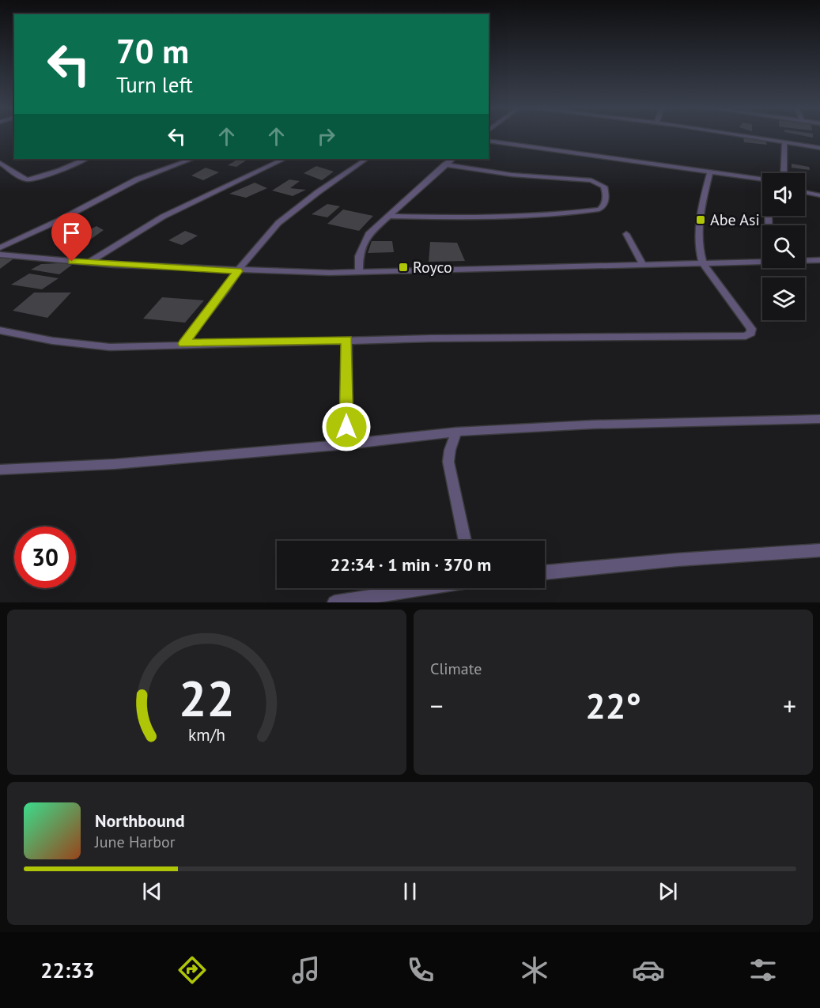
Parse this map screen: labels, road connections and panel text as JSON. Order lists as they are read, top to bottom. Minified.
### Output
{"places":{"transit":["Abe Asi","Royco"]},"page":{"turn":["70 m","Turn left"],"limit":"30","trip":"22:34 · 1 min · 370 m","tile":"Climate","heat":["−","22°","+"],"song":["Northbound","June Harbor"],"tabs":"22:33","gauge":["22","km/h"]}}
